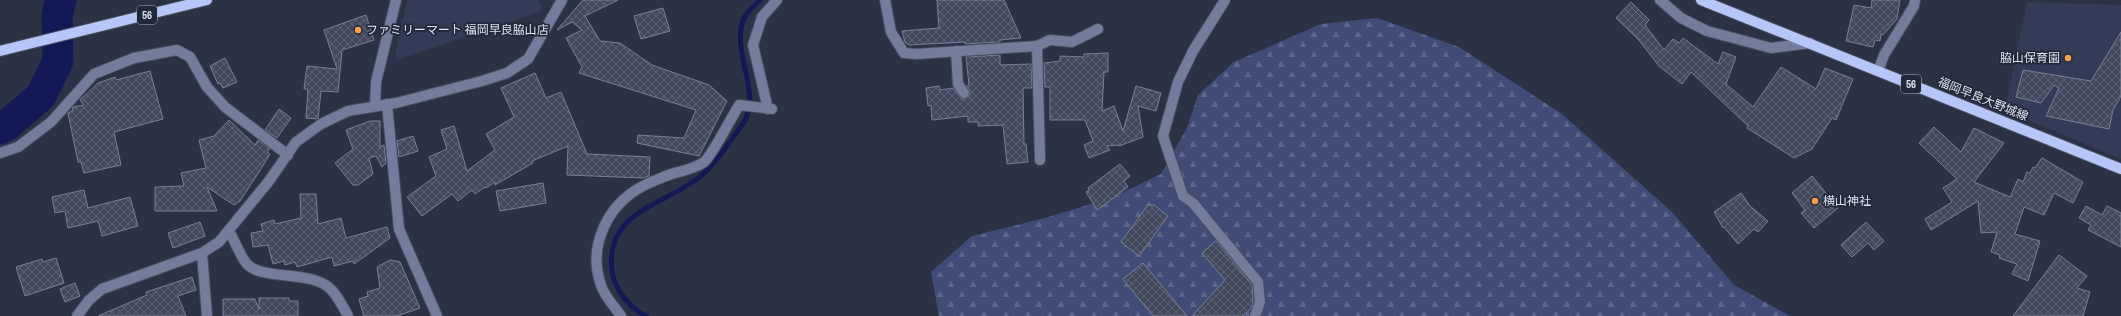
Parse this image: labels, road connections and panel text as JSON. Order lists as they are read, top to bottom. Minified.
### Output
{"streets":{"main road":["56","福岡早良大野城線"]},"places":["ファミリーマート 福岡早良脇山店","脇山保育園","横山神社"]}
